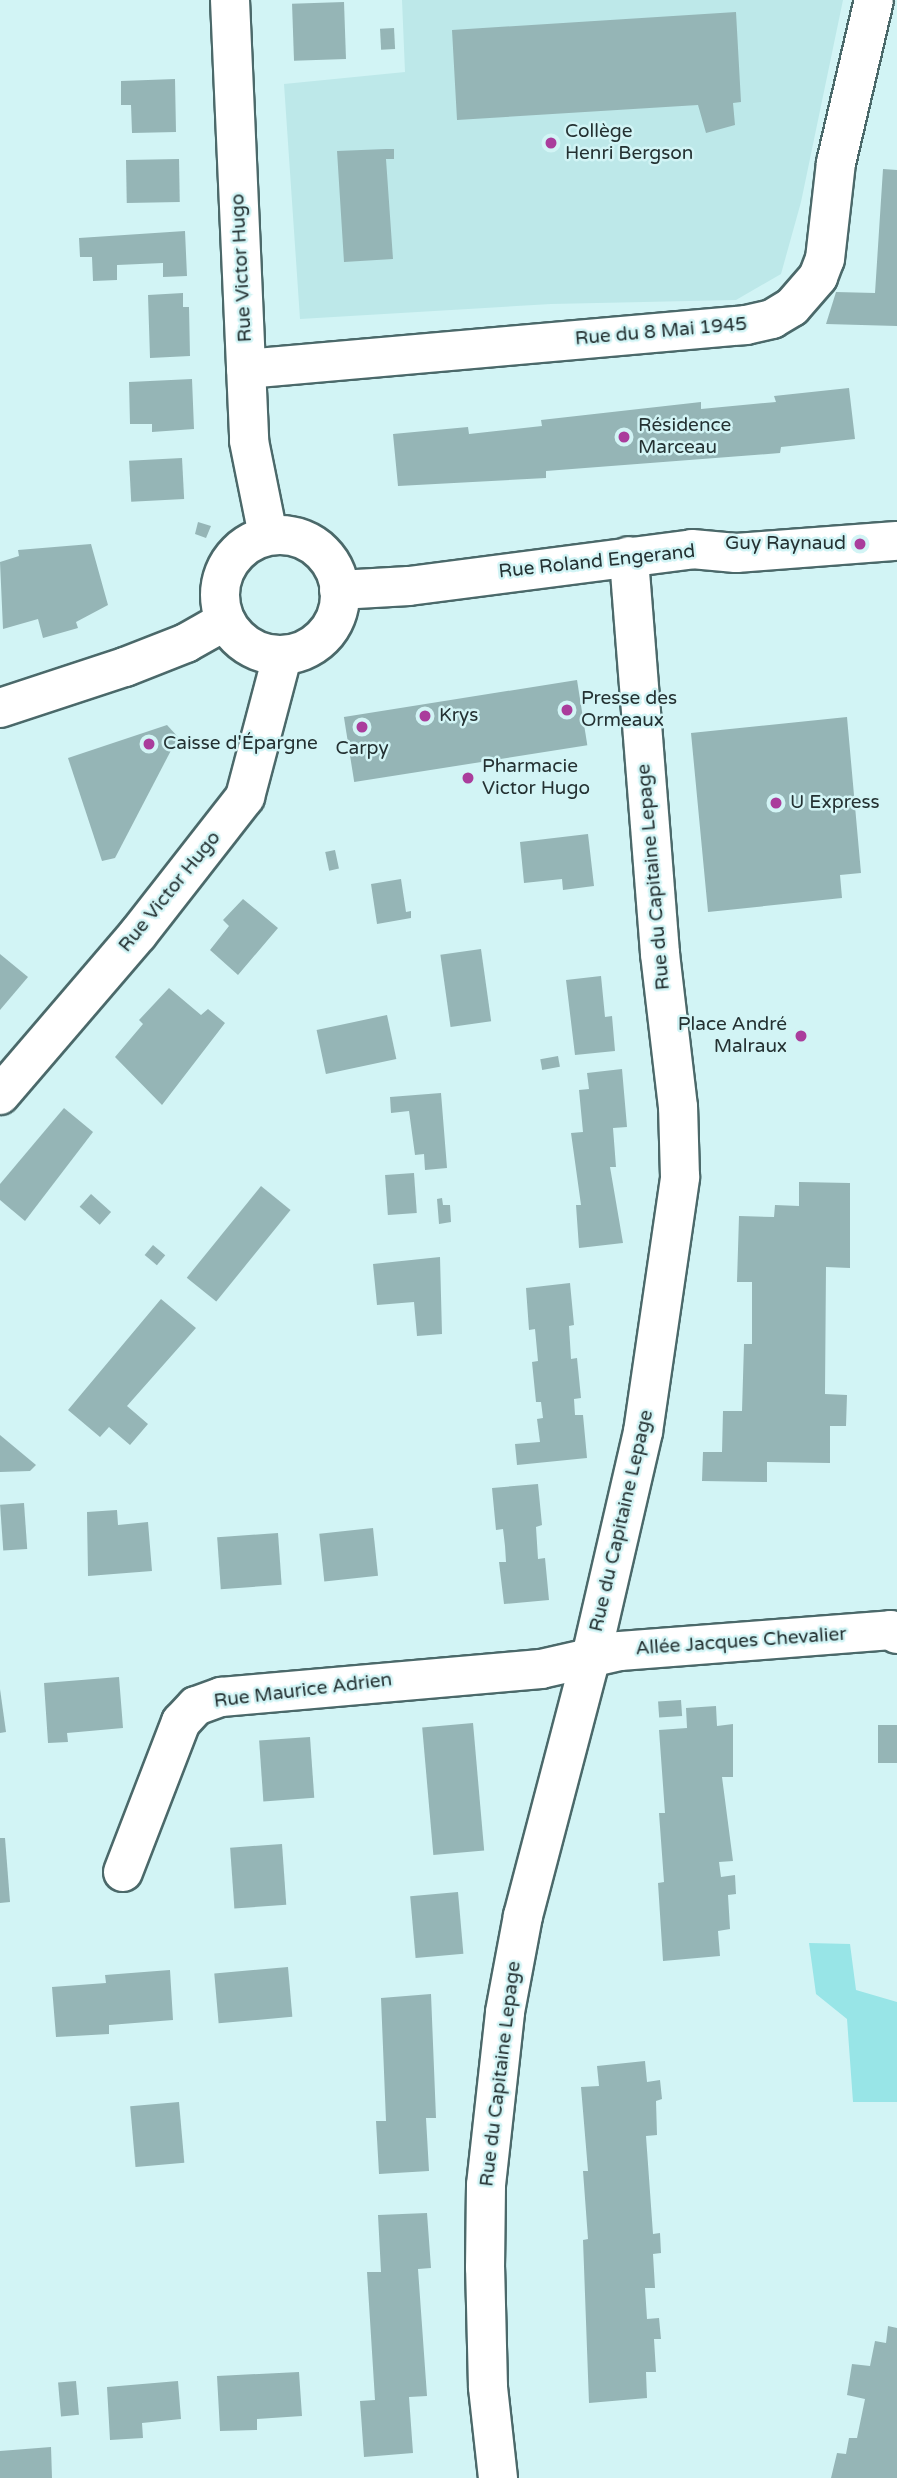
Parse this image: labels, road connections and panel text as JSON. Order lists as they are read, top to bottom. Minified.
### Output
{"streets":{"street":["Rue Victor Hugo","Rue du 8 Mai 1945","Rue Roland Engerand","Rue du Capitaine Lepage","Allée Jacques Chevalier","Rue Maurice Adrien"]},"crossings":[["Rue Victor Hugo","Rue du 8 Mai 1945"],["Rue Victor Hugo","Rue Roland Engerand"],["Rue Roland Engerand","Rue du Capitaine Lepage"],["Rue du Capitaine Lepage","Allée Jacques Chevalier"],["Rue du Capitaine Lepage","Rue Maurice Adrien"],["Allée Jacques Chevalier","Rue Maurice Adrien"]],"places":["Collège Henri Bergson","Résidence Marceau","Guy Raynaud","Presse des Ormeaux","Krys","Carpy","Caisse d'Épargne","Pharmacie Victor Hugo","U Express","Place André Malraux"]}
